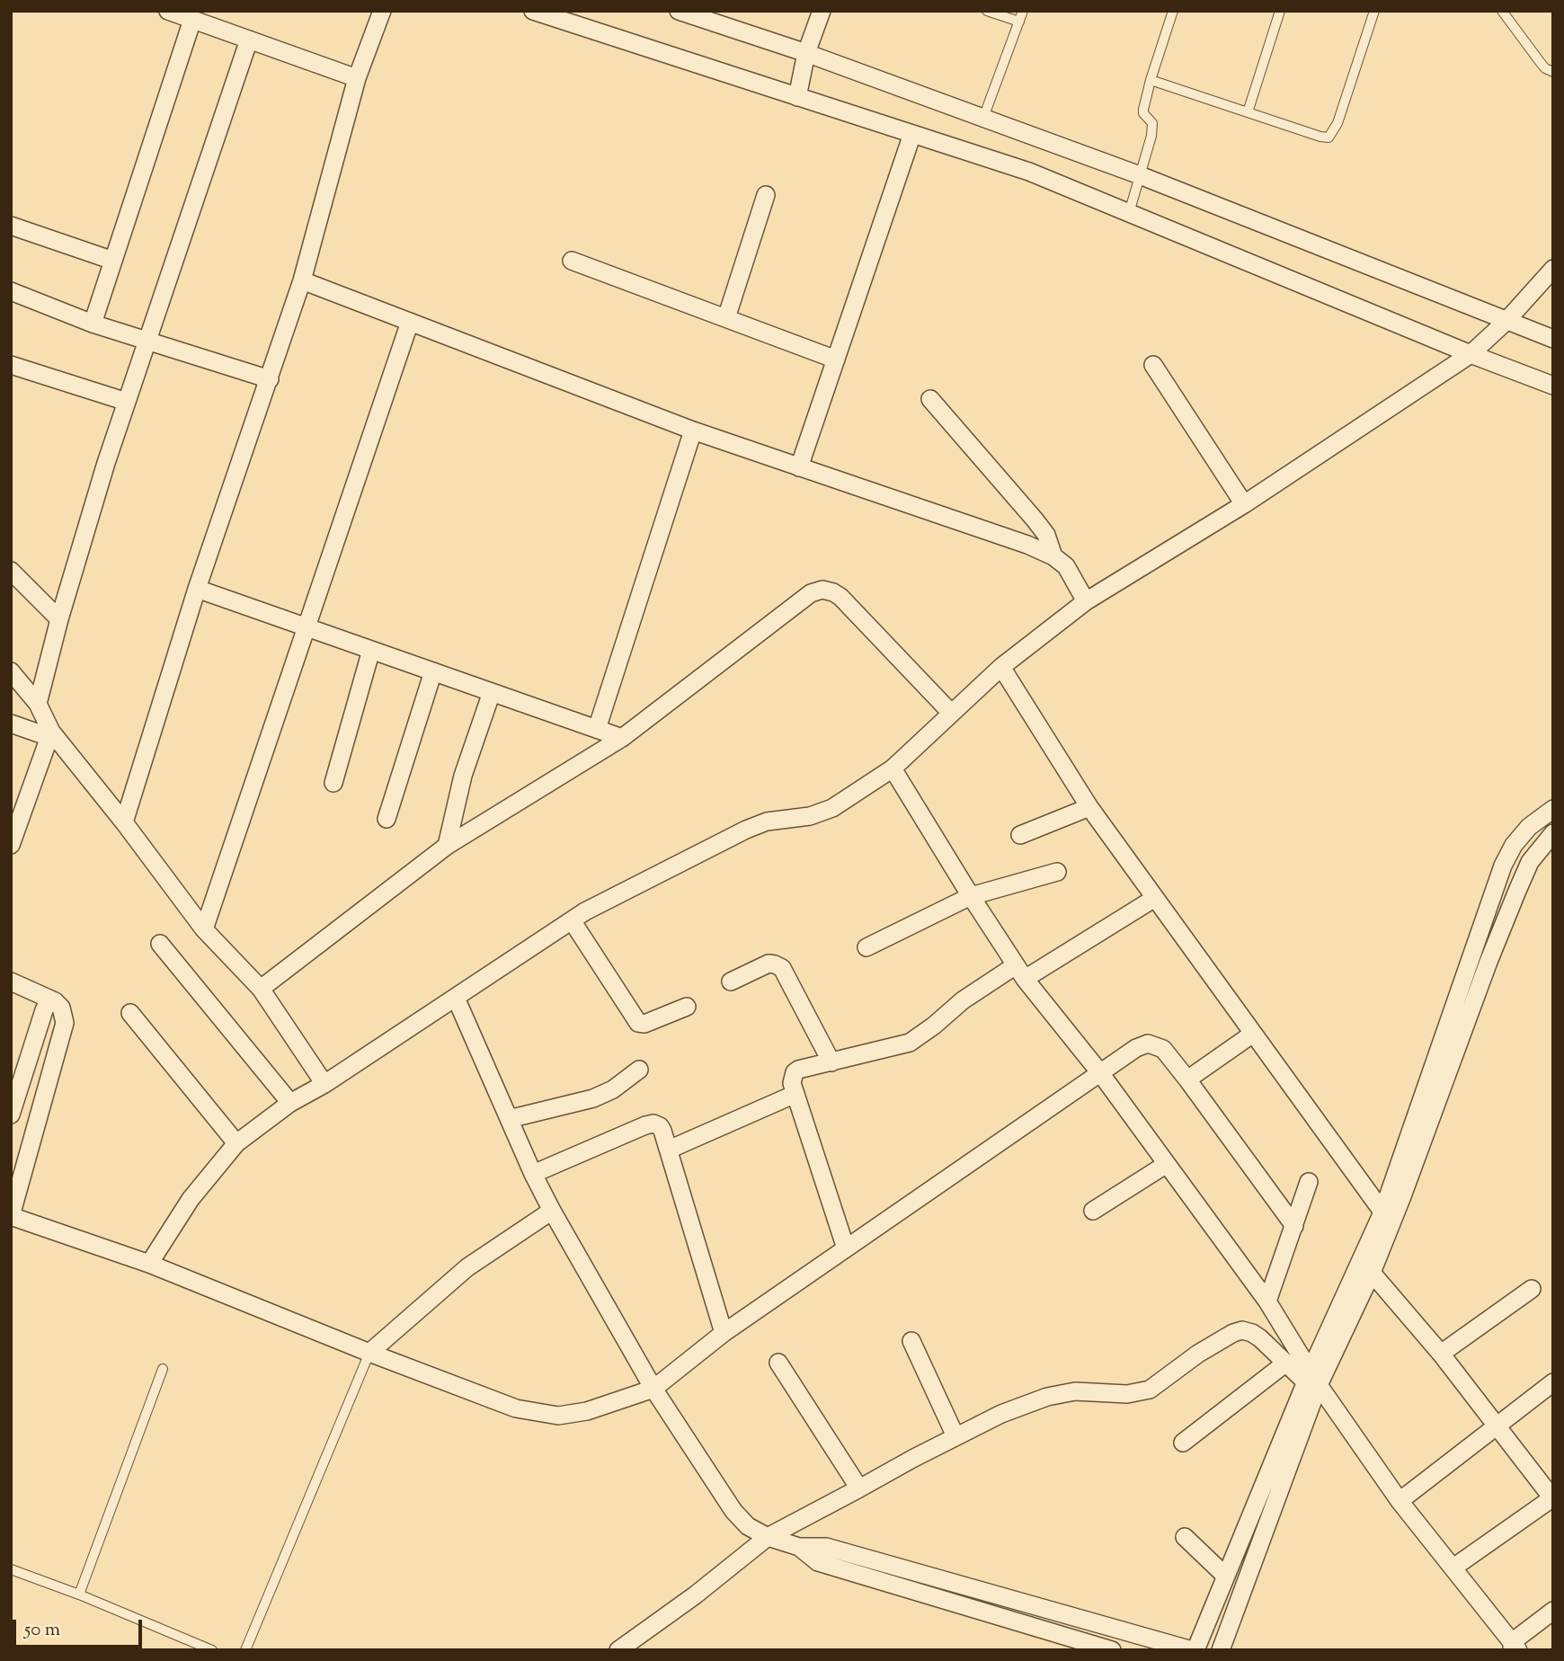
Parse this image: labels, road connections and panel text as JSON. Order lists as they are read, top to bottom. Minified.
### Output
{"scale_bar":"50 m"}
